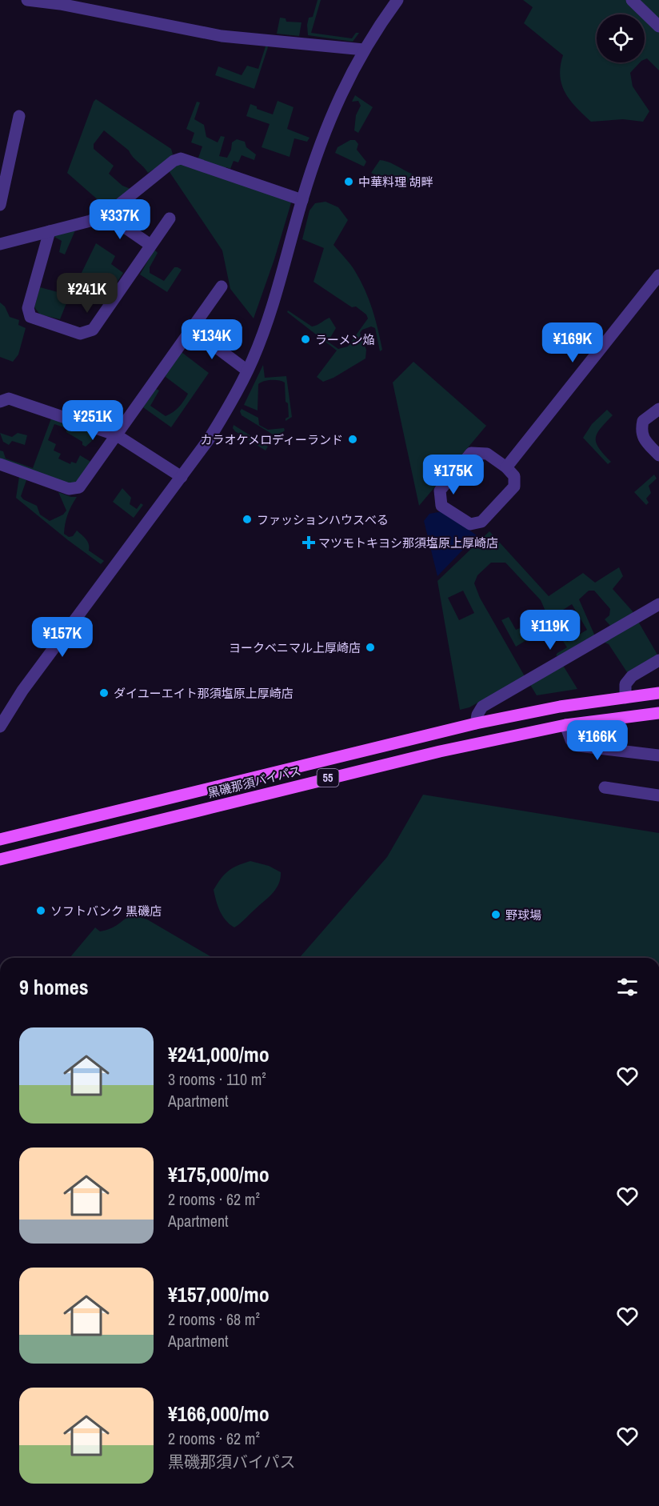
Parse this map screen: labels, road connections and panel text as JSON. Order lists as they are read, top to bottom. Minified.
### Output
{"streets":{"main road":["55","黒磯那須バイパス"]},"places":{"other":["中華料理 胡畔","ラーメン焔","カラオケメロディーランド","ファッションハウスべる","ヨークベニマル上厚崎店","ダイユーエイト那須塩原上厚崎店","ソフトバンク 黒磯店","野球場"],"health":["マツモトキヨシ那須塩原上厚崎店"]},"page":{"price":["¥337K","¥241K","¥134K","¥169K","¥251K","¥175K","¥119K","¥157K","¥166K"],"heading":"9 homes","list":[{"name":"¥241,000/mo","note":"3 rooms · 110 m² · Apartment"},{"name":"¥175,000/mo","note":"2 rooms · 62 m² · Apartment"},{"name":"¥157,000/mo","note":"2 rooms · 68 m² · Apartment"},{"name":"¥166,000/mo","note":"2 rooms · 62 m² · 黒磯那須バイパス"}]}}
